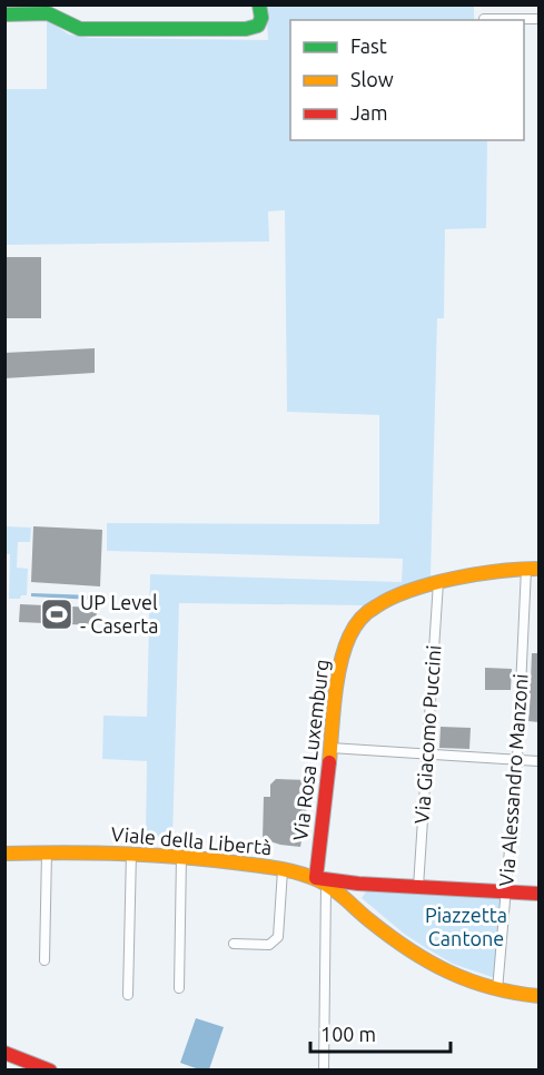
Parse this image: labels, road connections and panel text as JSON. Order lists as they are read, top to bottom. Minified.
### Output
{"streets":{"main road":["Via Rosa Luxemburg","Viale della Libertà"],"street":["Via Giacomo Puccini","Via Alessandro Manzoni"]},"crossings":[["Via Giacomo Puccini","Via Rosa Luxemburg"],["Via Rosa Luxemburg","Via Alessandro Manzoni"],["Via Rosa Luxemburg","Viale della Libertà"],["Via Alessandro Manzoni","Viale della Libertà"]],"parks":["Piazzetta Cantone"],"places":{"sports":["UP Level - Caserta"]},"legend":["Fast","Slow","Jam"],"scale_bar":"100 m"}
